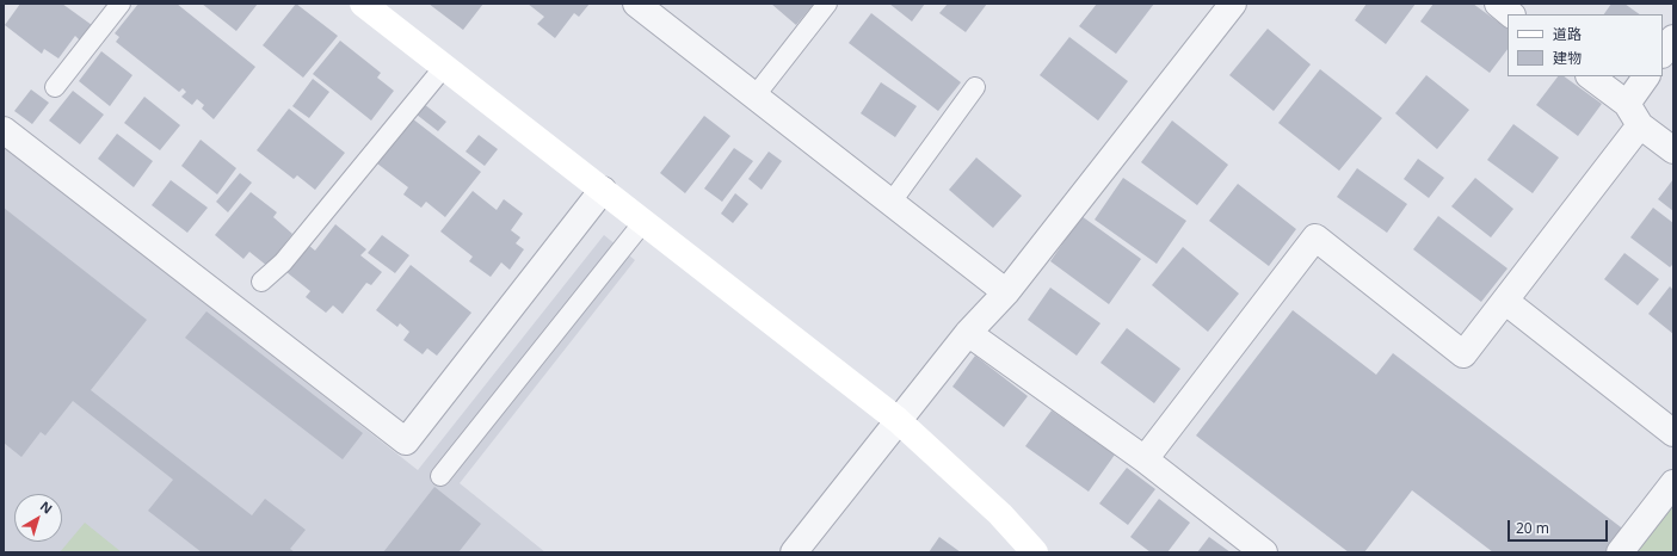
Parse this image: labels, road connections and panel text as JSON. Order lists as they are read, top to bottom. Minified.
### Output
{"legend":["道路","建物"],"scale_bar":"20 m","north":"top right"}
